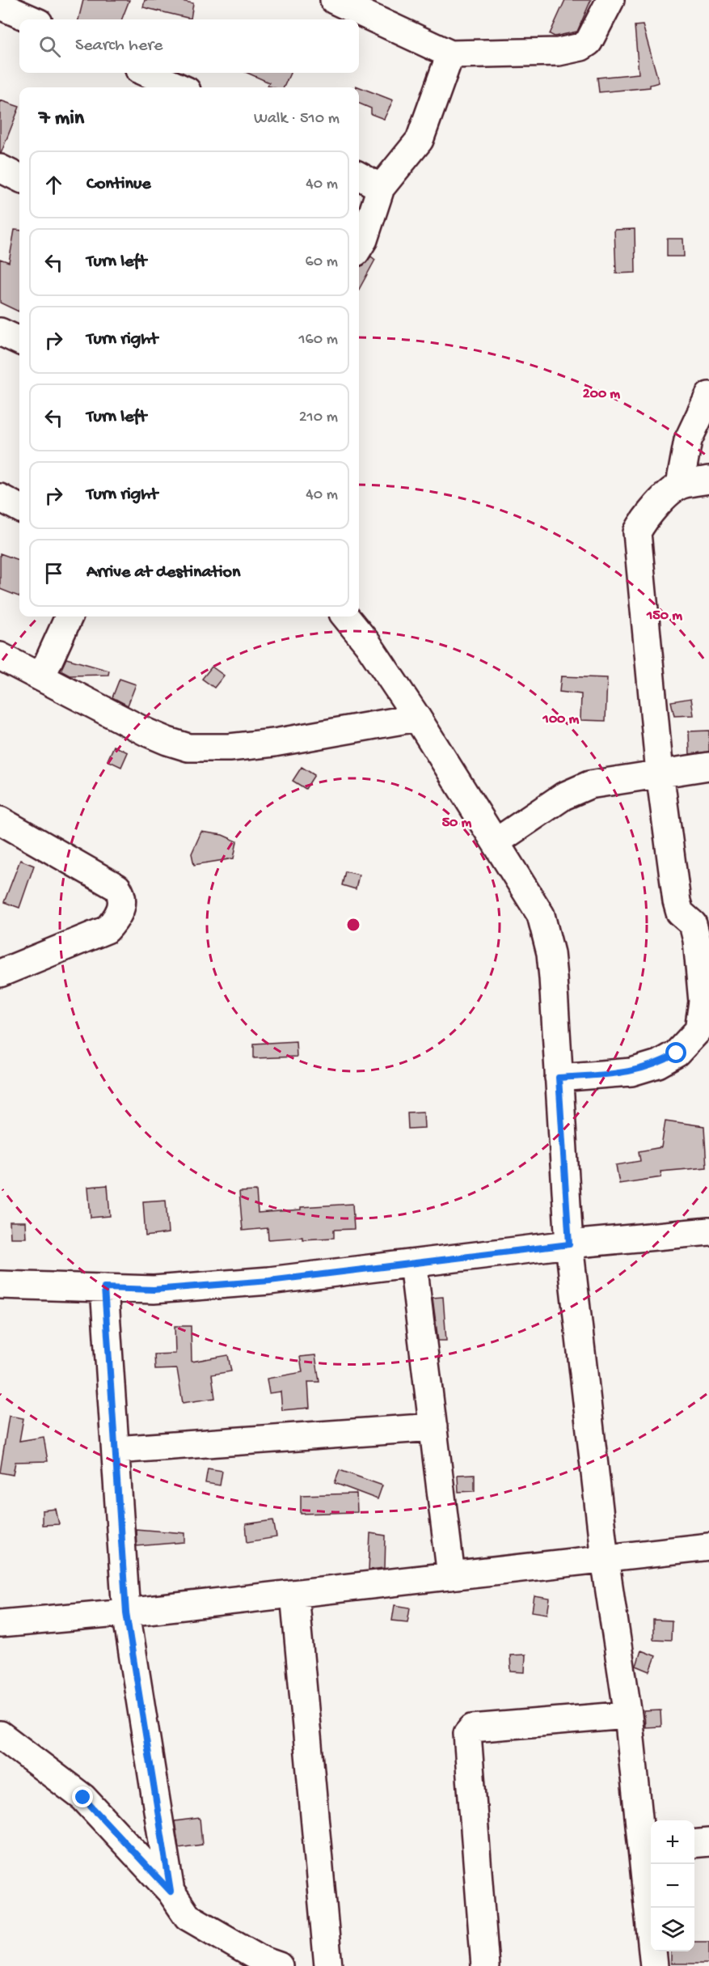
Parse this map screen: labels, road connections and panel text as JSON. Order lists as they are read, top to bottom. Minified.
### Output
{"page":{"search":"Search here","heading":["7 min","Walk · 510 m"],"list":[["Continue","40 m"],["Turn left","60 m"],["Turn right","160 m"],["Turn left","210 m"],["Turn right","40 m"],"Arrive at destination"],"map_buttons":["+","−"]},"rings":["200 m","150 m","100 m","50 m"]}
